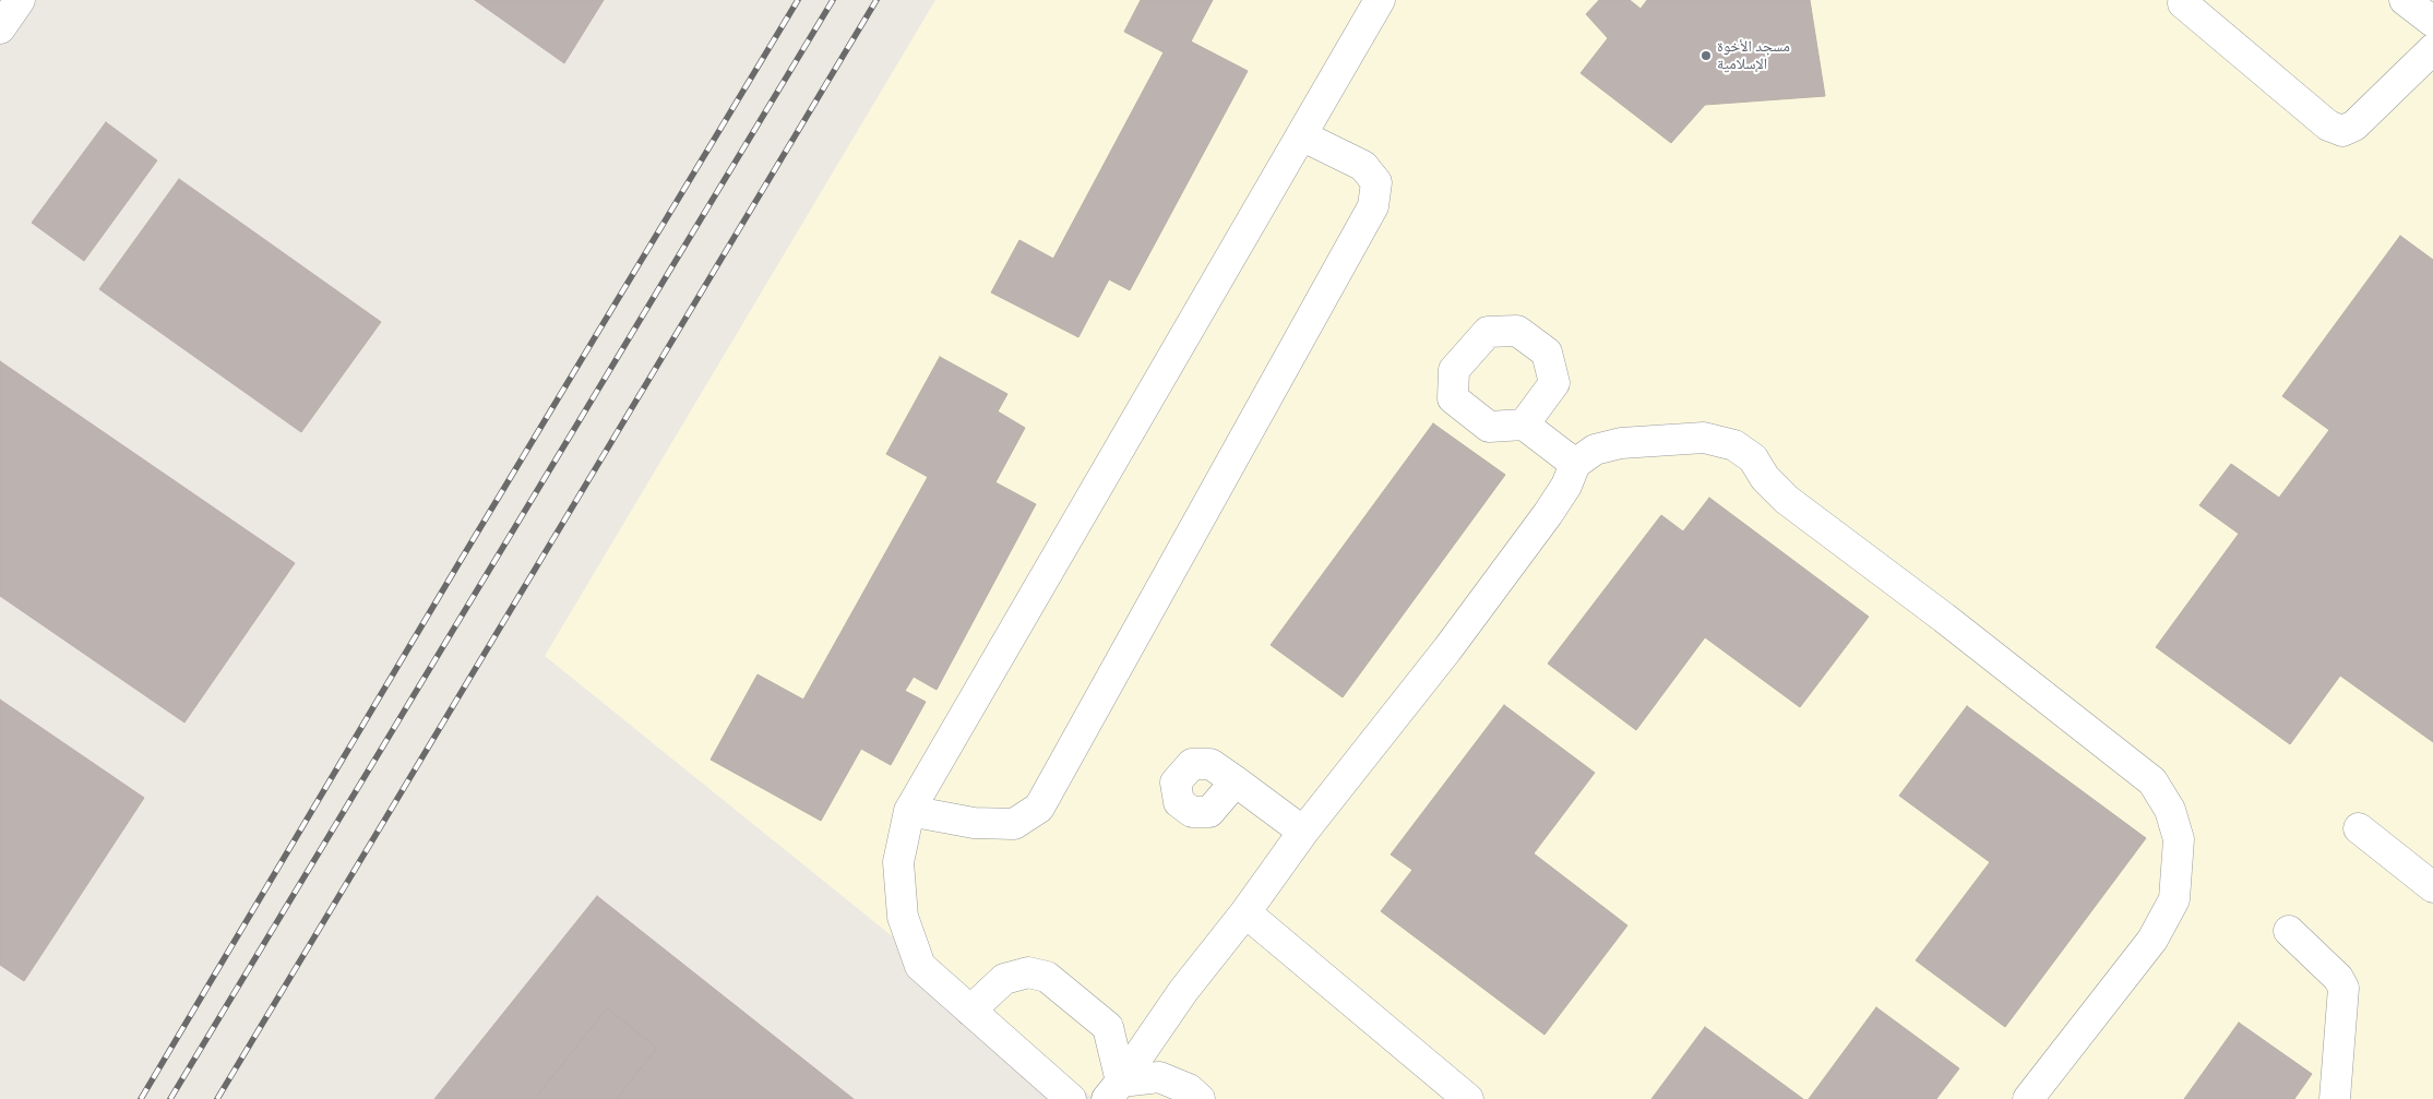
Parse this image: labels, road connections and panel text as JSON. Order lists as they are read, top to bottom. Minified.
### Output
{"places":["مسجد الأخوة الإسلامية"]}
